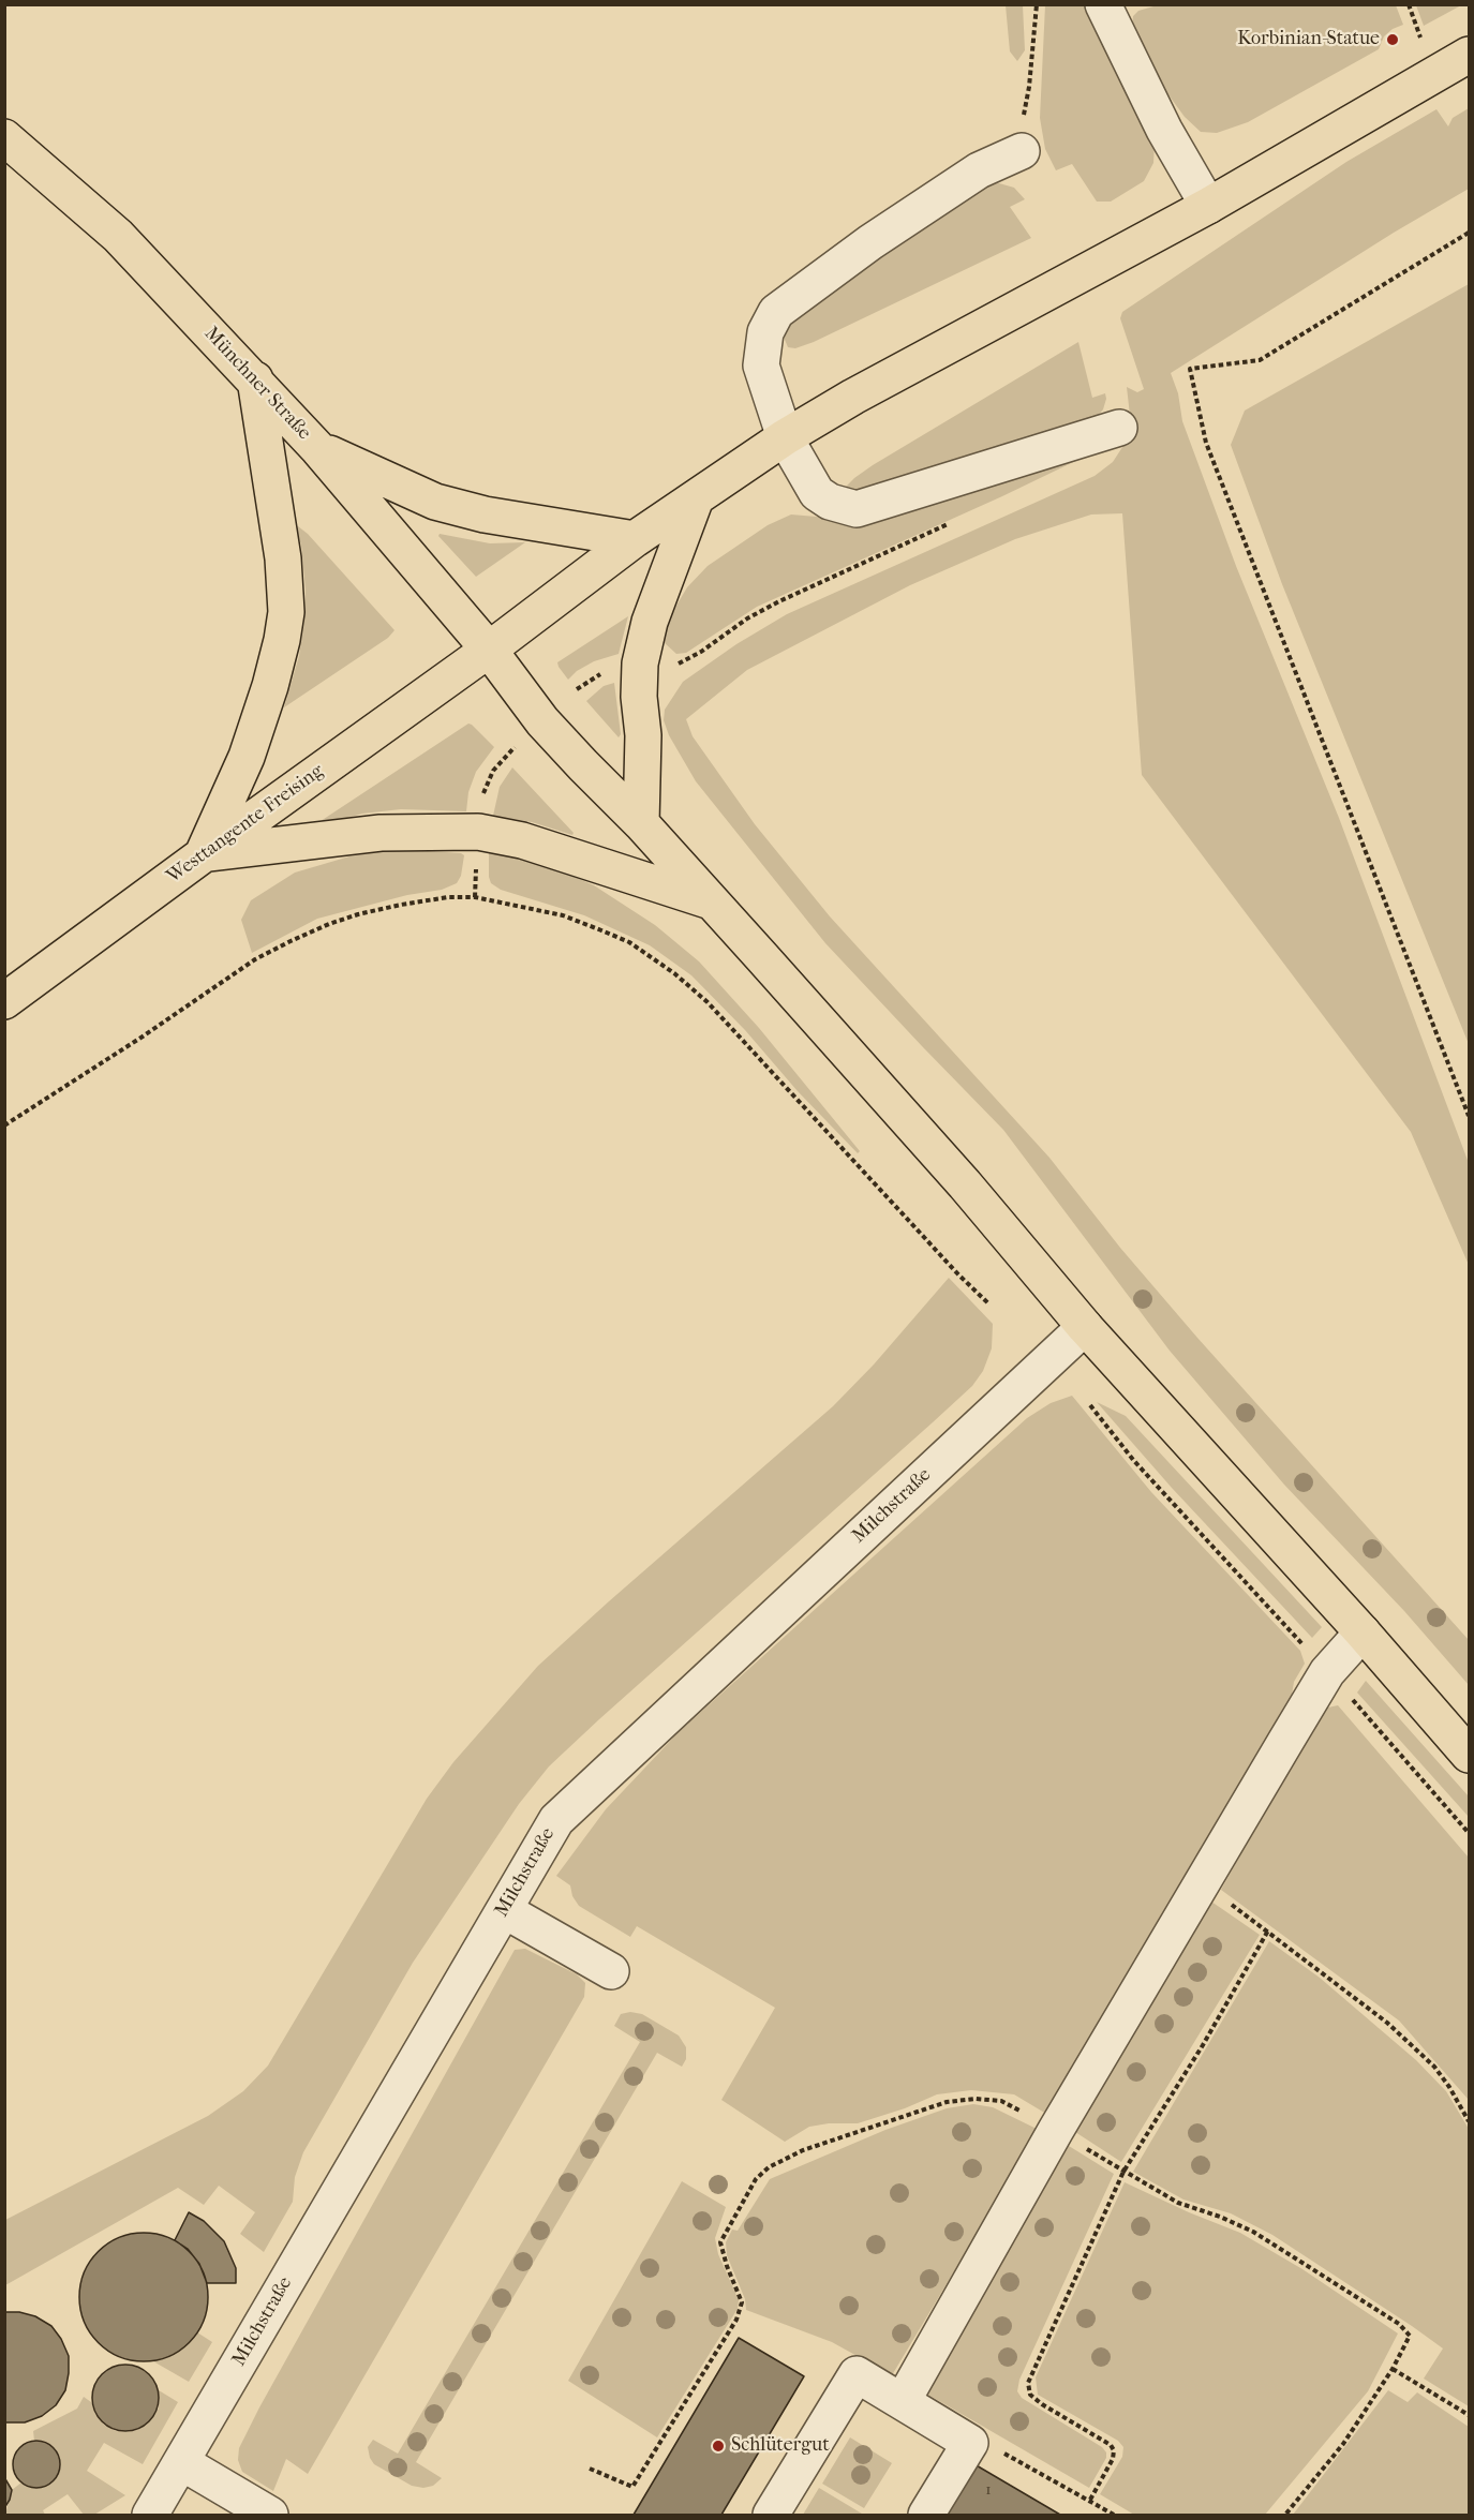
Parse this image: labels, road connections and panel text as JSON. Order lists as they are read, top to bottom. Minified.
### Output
{"streets":{"main road":["Münchner Straße","Westtangente Freising"],"lane":["Milchstraße"]},"crossings":[["Münchner Straße","Westtangente Freising"],["Münchner Straße","Milchstraße"]],"places":["Korbinian-Statue","Schlütergut"],"house_numbers":["1"]}
